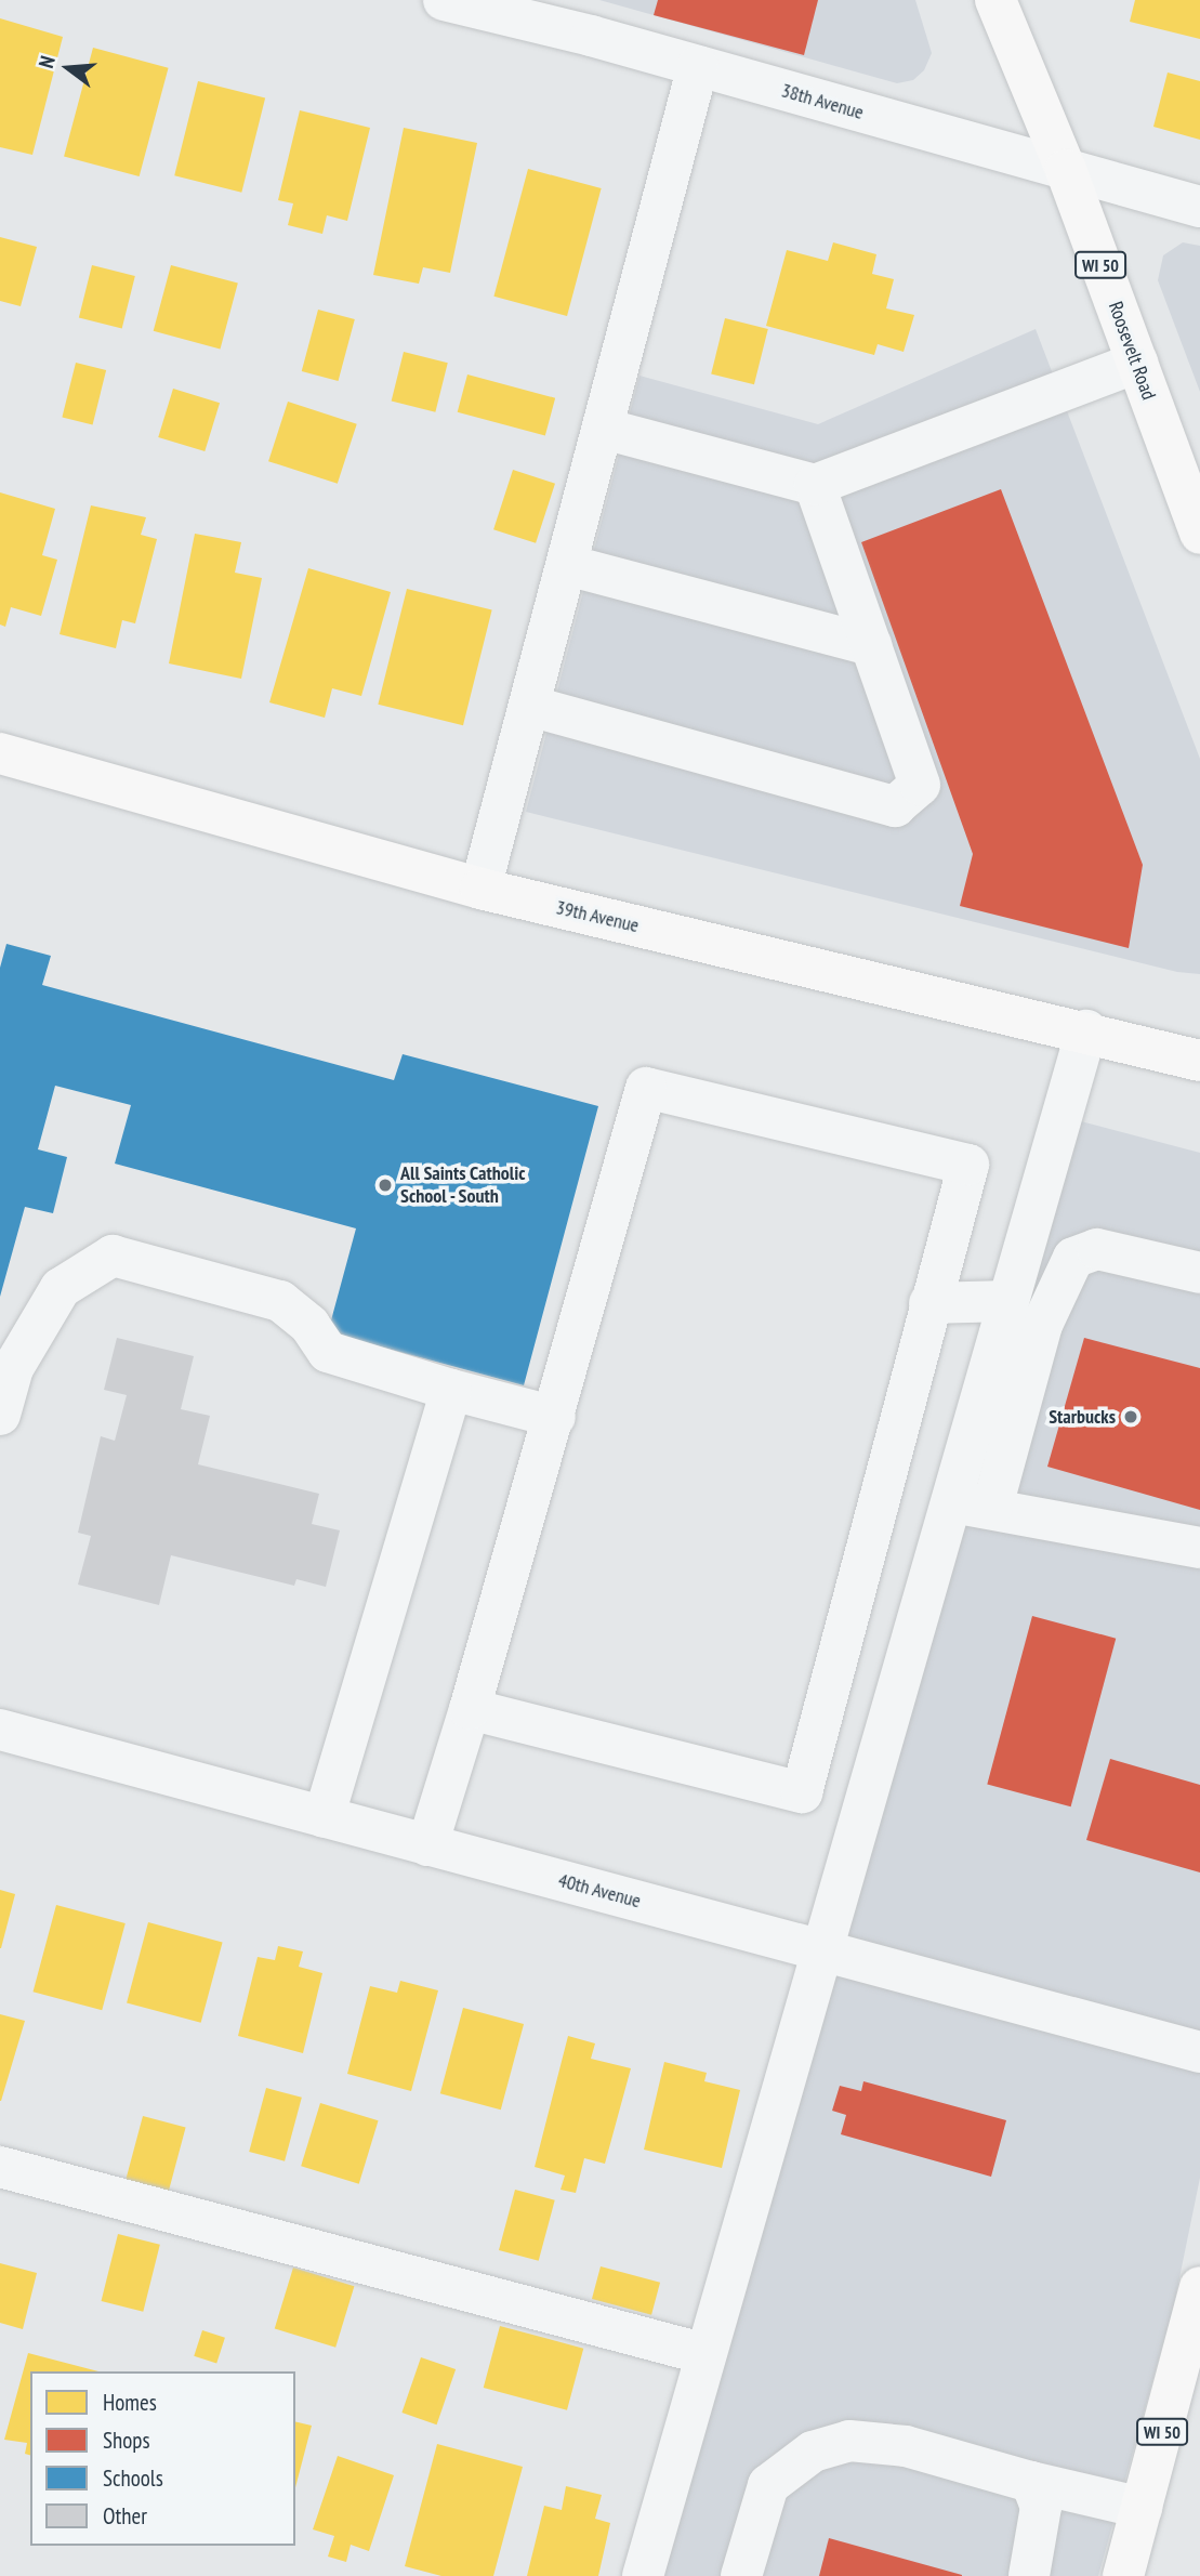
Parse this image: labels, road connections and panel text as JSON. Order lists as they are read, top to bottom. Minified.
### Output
{"streets":{"main road":["WI 50","Roosevelt Road","39th Avenue"],"street":["38th Avenue","40th Avenue"]},"crossings":[["38th Avenue","Roosevelt Road"]],"places":["All Saints Catholic School - South","Starbucks"],"legend":["Homes","Shops","Schools","Other"],"north":"left"}
